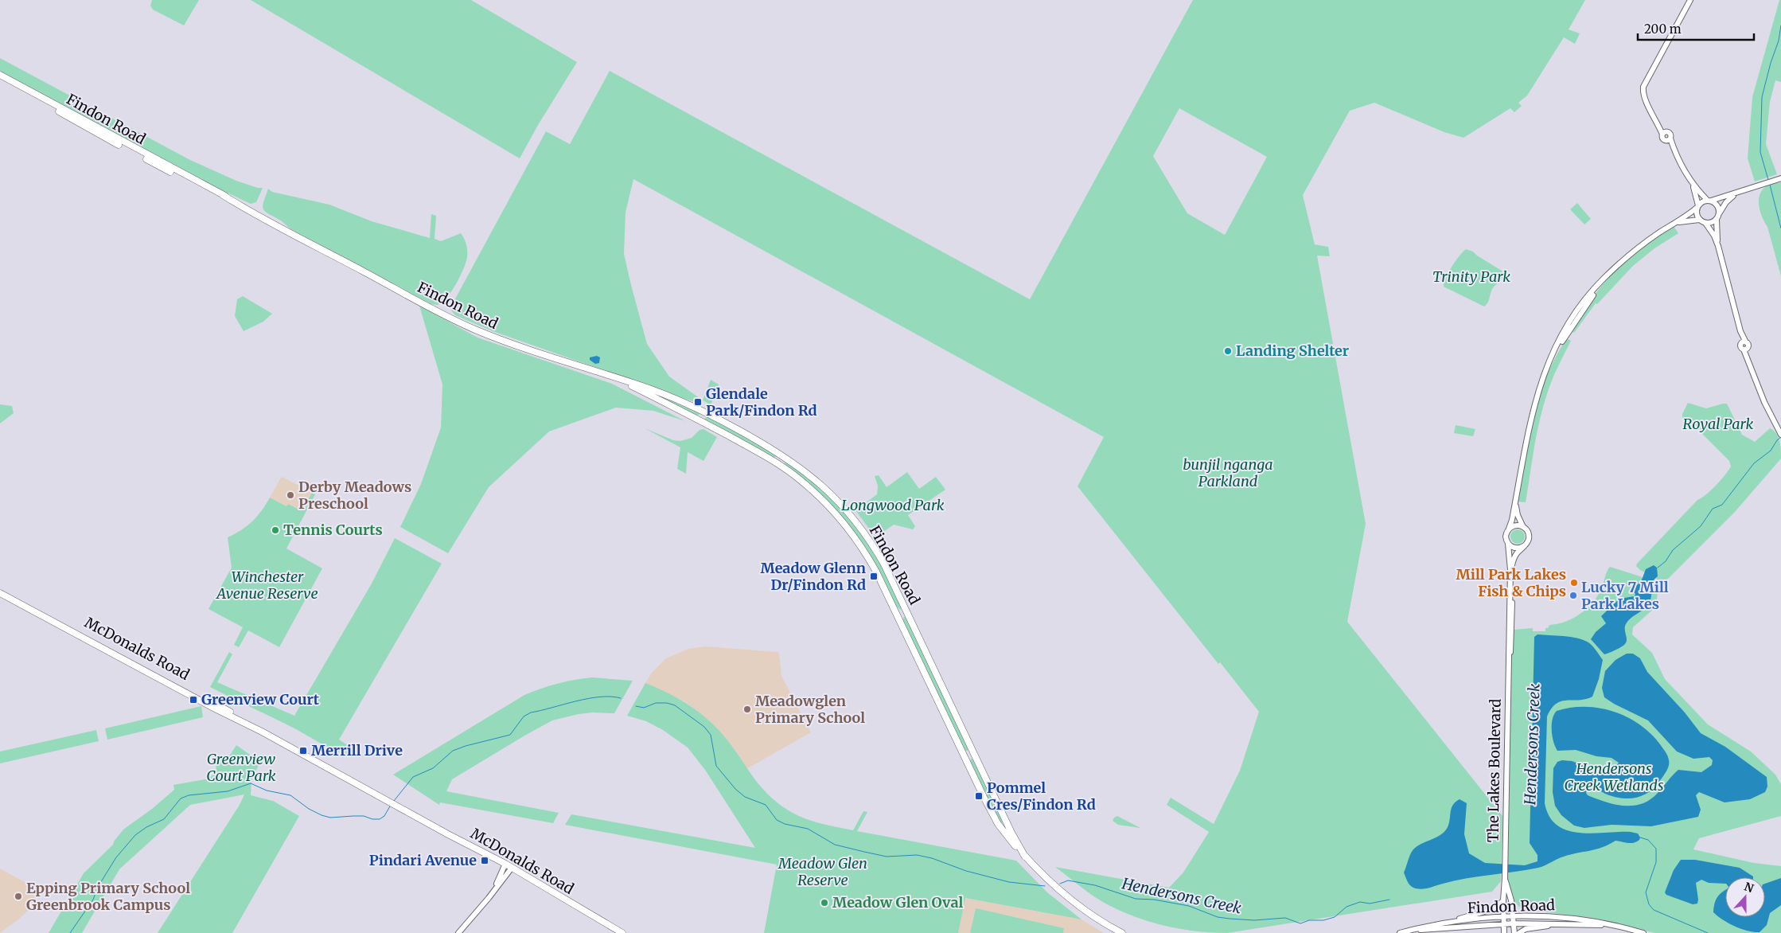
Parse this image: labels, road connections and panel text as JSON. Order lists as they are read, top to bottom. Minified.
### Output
{"streets":{"main road":["Findon Road","McDonalds Road"],"street":["The Lakes Boulevard"]},"crossings":[["Findon Road","The Lakes Boulevard"]],"water":["Hendersons Creek"],"parks":["Trinity Park","Royal Park","bunjil nganga Parkland","Longwood Park","Winchester Avenue Reserve","Greenview Court Park","Hendersons Creek Wetlands","Meadow Glen Reserve"],"places":{"other":["Landing Shelter","Derby Meadows Preschool","Tennis Courts","Mill Park Lakes Fish & Chips","Lucky 7 Mill Park Lakes","Meadowglen Primary School","Epping Primary School Greenbrook Campus","Meadow Glen Oval"],"transit":["Glendale Park/Findon Rd","Meadow Glenn Dr/Findon Rd","Greenview Court","Merrill Drive","Pommel Cres/Findon Rd","Pindari Avenue"]},"scale_bar":"200 m","north":"top"}
